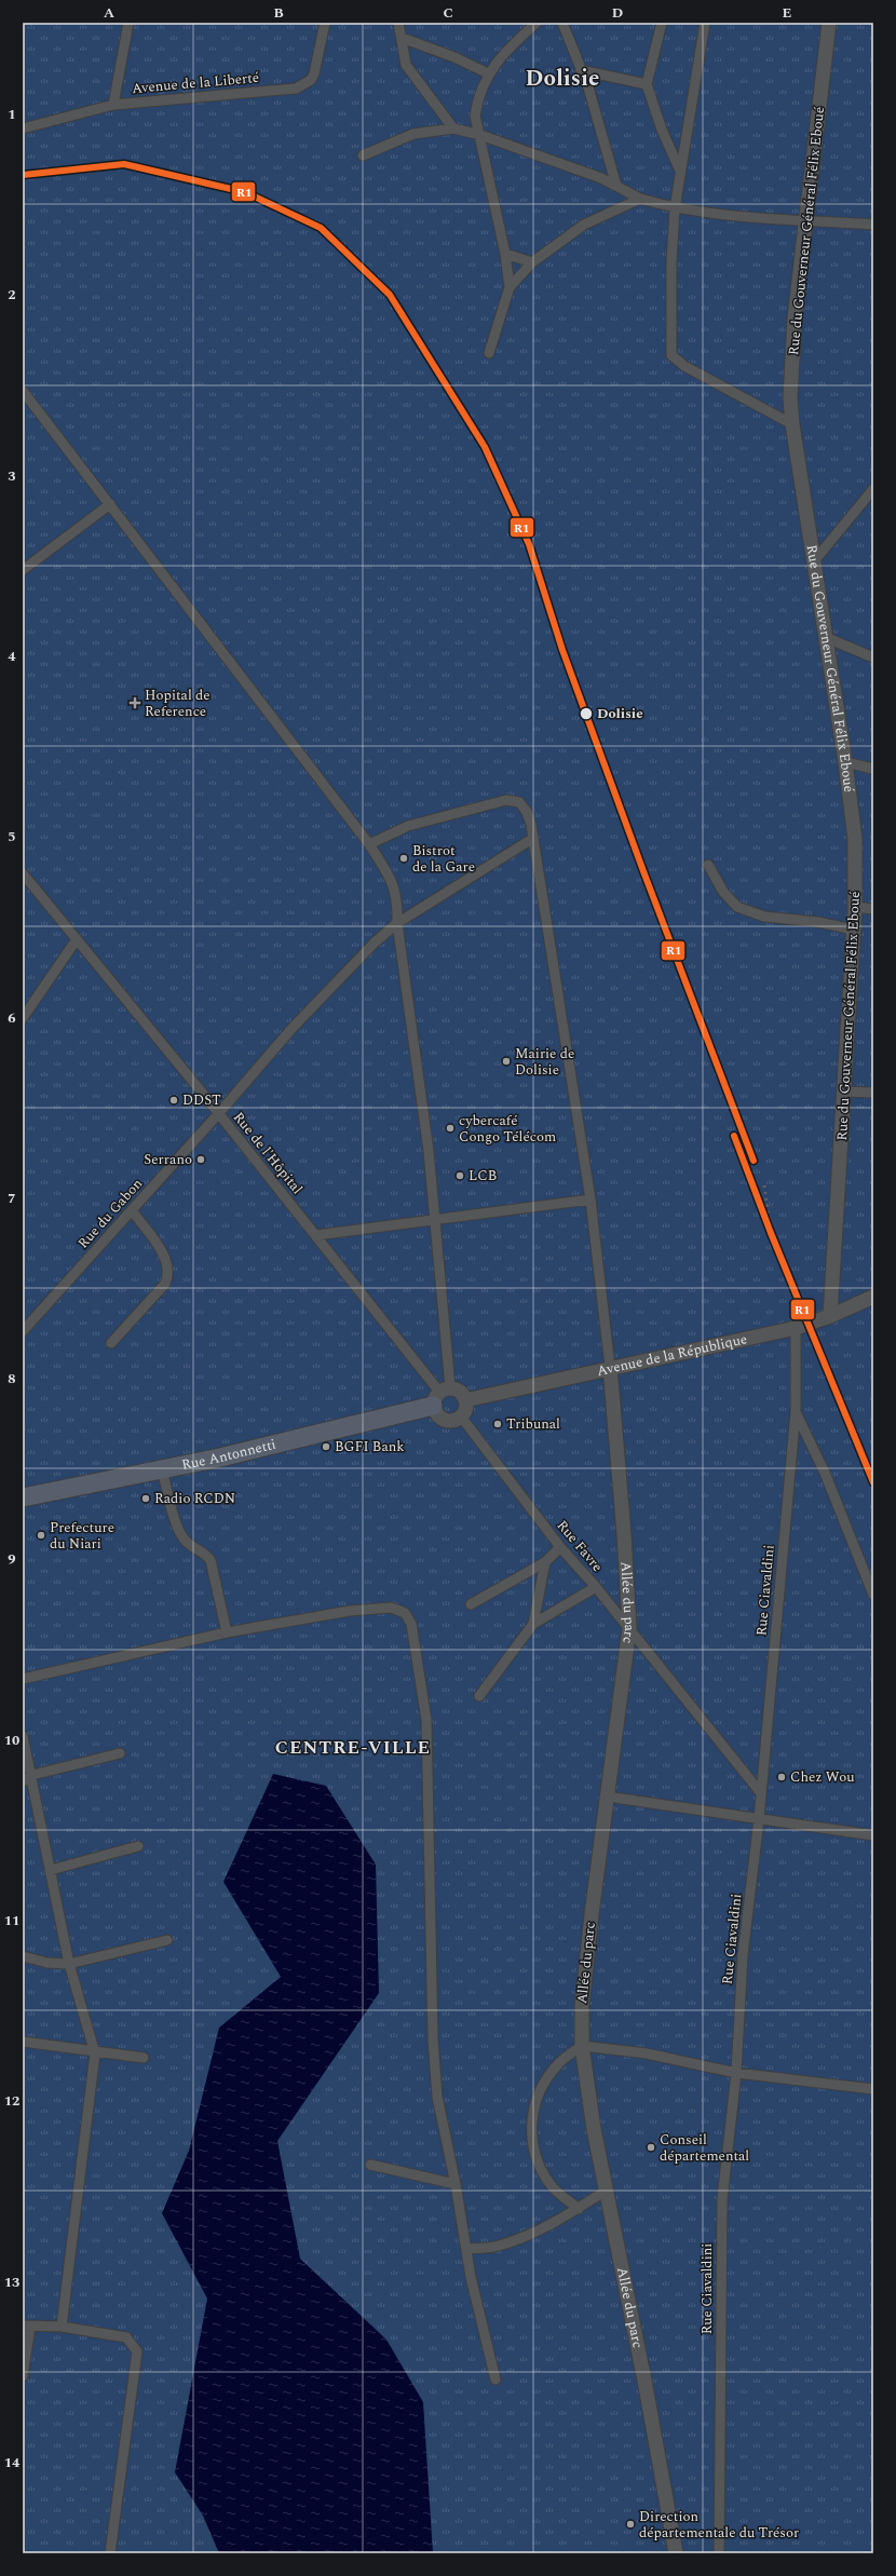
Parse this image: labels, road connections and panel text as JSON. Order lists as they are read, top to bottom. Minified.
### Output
{"streets":{"highway":["Rue Antonnetti"],"main road":["Rue du Gouverneur Général Félix Eboué","Avenue de la République","Allée du parc"],"street":["Avenue de la Liberté","Rue de l'Hôpital","Rue du Gabon","Rue Favre","Rue Ciavaldini"]},"crossings":[["Rue du Gouverneur Général Félix Eboué","Avenue de la République"],["Rue de l'Hôpital","Rue du Gabon"],["Rue de l'Hôpital","Avenue de la République"],["Rue de l'Hôpital","Rue Antonnetti"],["Rue de l'Hôpital","Rue Favre"],["Avenue de la République","Rue Antonnetti"],["Avenue de la République","Rue Favre"],["Avenue de la République","Rue Ciavaldini"],["Avenue de la République","Allée du parc"],["Rue Antonnetti","Rue Favre"],["Rue Favre","Rue Ciavaldini"],["Rue Favre","Allée du parc"]],"districts":["Dolisie","CENTRE-VILLE"],"places":{"health":["Hopital de Reference"],"other":["Dolisie","Bistrot de la Gare","Mairie de Dolisie","DDST","cybercafé Congo Télécom","Serrano","LCB","Tribunal","BGFI Bank","Radio RCDN","Prefecture du Niari","Chez Wou","Conseil départemental","Direction départementale du Trésor"]},"lines":["transit line R1"],"grid":{"columns":["A","B","C","D","E"],"rows":["1","2","3","4","5","6","7","8","9","10","11","12","13","14"]}}
